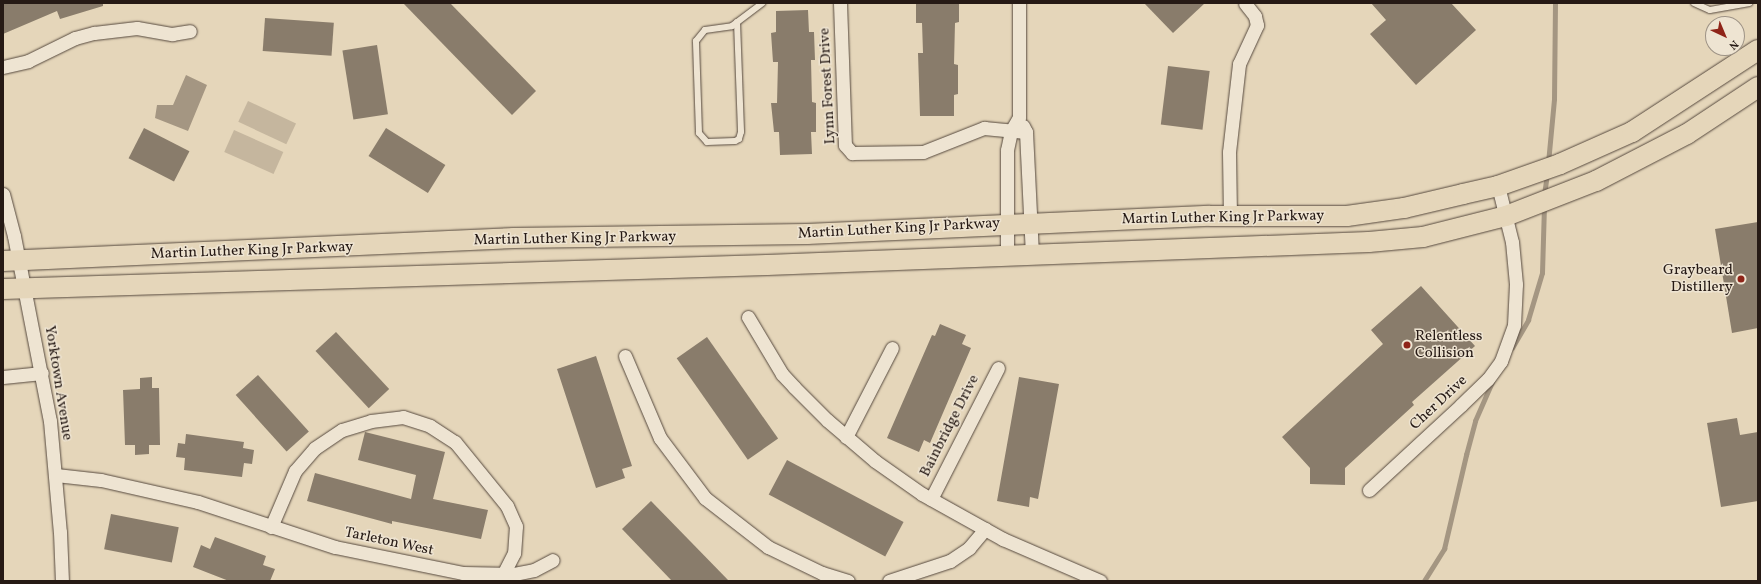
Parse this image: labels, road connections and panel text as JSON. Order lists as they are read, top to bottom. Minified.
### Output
{"streets":{"main road":["Martin Luther King Jr Parkway"],"street":["Lynn Forest Drive","Yorktown Avenue","Cher Drive","Bainbridge Drive","Tarleton West"]},"crossings":[["Martin Luther King Jr Parkway","Yorktown Avenue"],["Martin Luther King Jr Parkway","Cher Drive"],["Yorktown Avenue","Tarleton West"]],"places":["Graybeard Distillery","Relentless Collision"],"north":"bottom right"}
